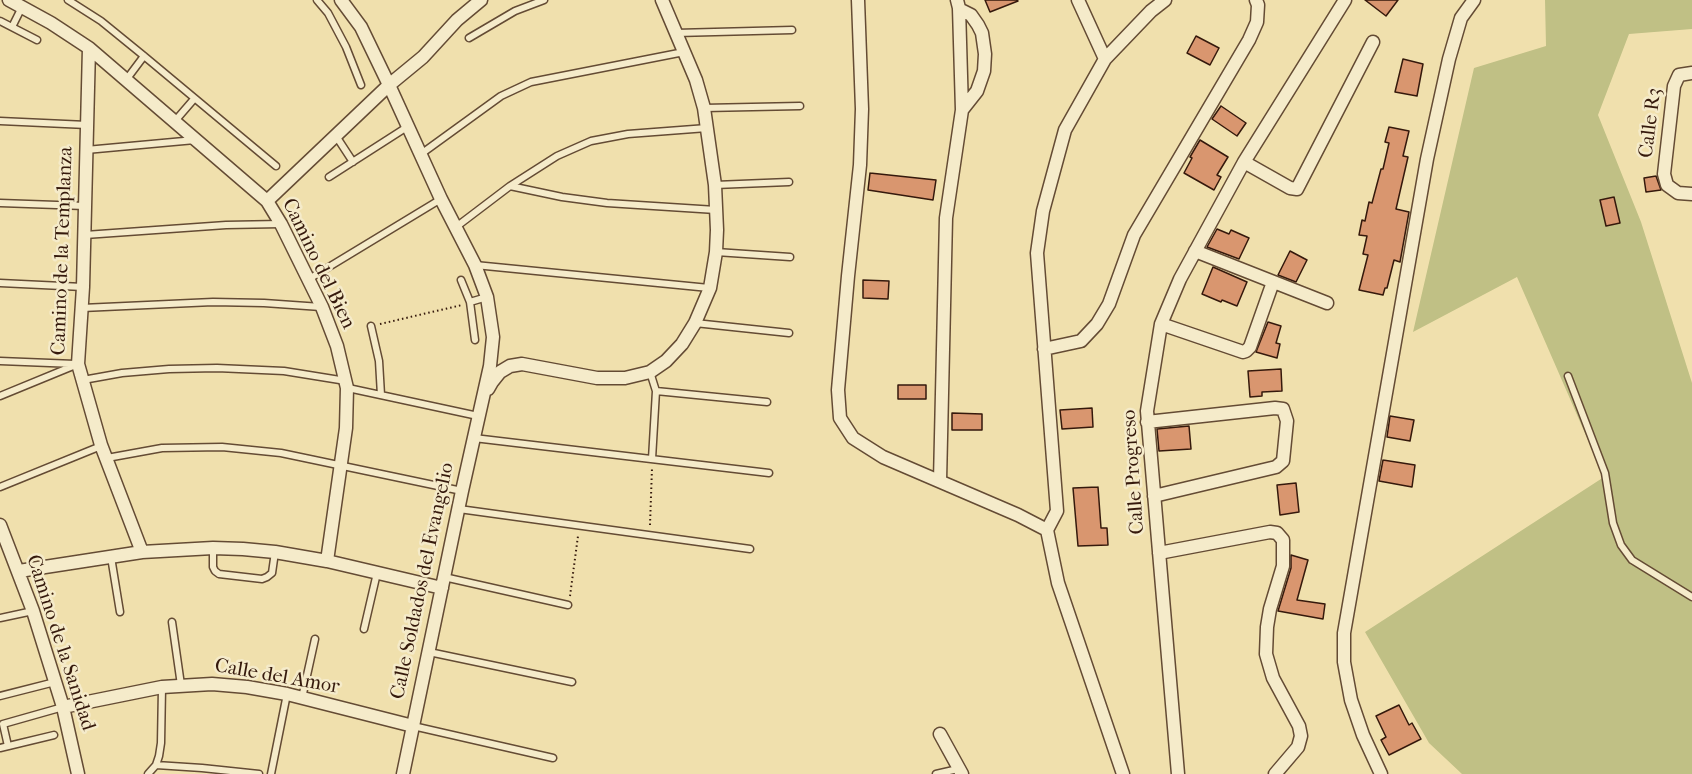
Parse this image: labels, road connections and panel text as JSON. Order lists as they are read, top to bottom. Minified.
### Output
{"streets":{"street":["Calle R3","Camino de la Templanza","Camino del Bien","Calle Progreso","Calle Soldados del Evangelio","Camino de la Sanidad","Calle del Amor"]},"crossings":[["Camino de la Templanza","Camino del Bien"],["Calle Soldados del Evangelio","Calle del Amor"],["Camino de la Sanidad","Calle del Amor"]]}
